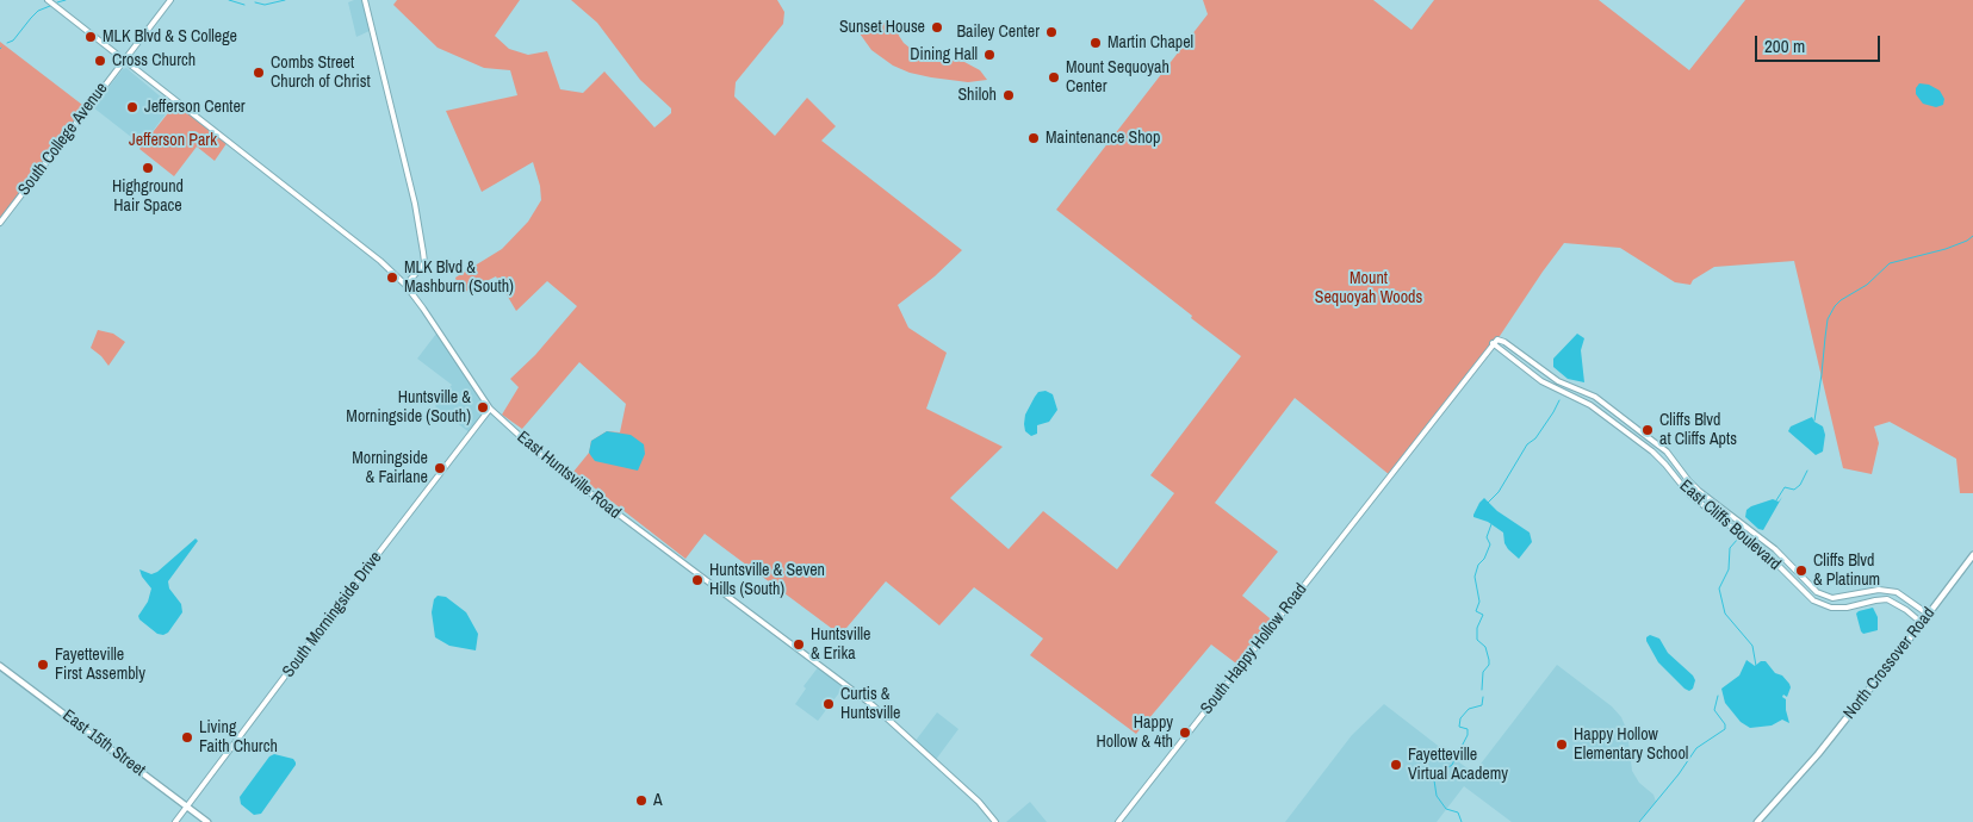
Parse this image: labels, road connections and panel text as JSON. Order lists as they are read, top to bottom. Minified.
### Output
{"streets":{"main road":["North Crossover Road","East 15th Street"],"street":["South College Avenue","East Huntsville Road","East Cliffs Boulevard","South Morningside Drive","South Happy Hollow Road"]},"crossings":[["South College Avenue","East Huntsville Road"],["East Huntsville Road","South Morningside Drive"],["East Cliffs Boulevard","South Happy Hollow Road"],["East Cliffs Boulevard","North Crossover Road"],["South Morningside Drive","East 15th Street"]],"parks":["Jefferson Park","Mount Sequoyah Woods"],"places":["Sunset House","Bailey Center","MLK Blvd & S College","Martin Chapel","Dining Hall","Cross Church","Combs Street Church of Christ","Mount Sequoyah Center","Shiloh","Jefferson Center","Maintenance Shop","Highground Hair Space","MLK Blvd & Mashburn (South)","Huntsville & Morningside (South)","Cliffs Blvd at Cliffs Apts","Morningside & Fairlane","Cliffs Blvd & Platinum","Huntsville & Seven Hills (South)","Huntsville & Erika","Fayetteville First Assembly","Curtis & Huntsville","Happy Hollow & 4th","Living Faith Church","Happy Hollow Elementary School","Fayetteville Virtual Academy","A"],"scale_bar":"200 m"}
